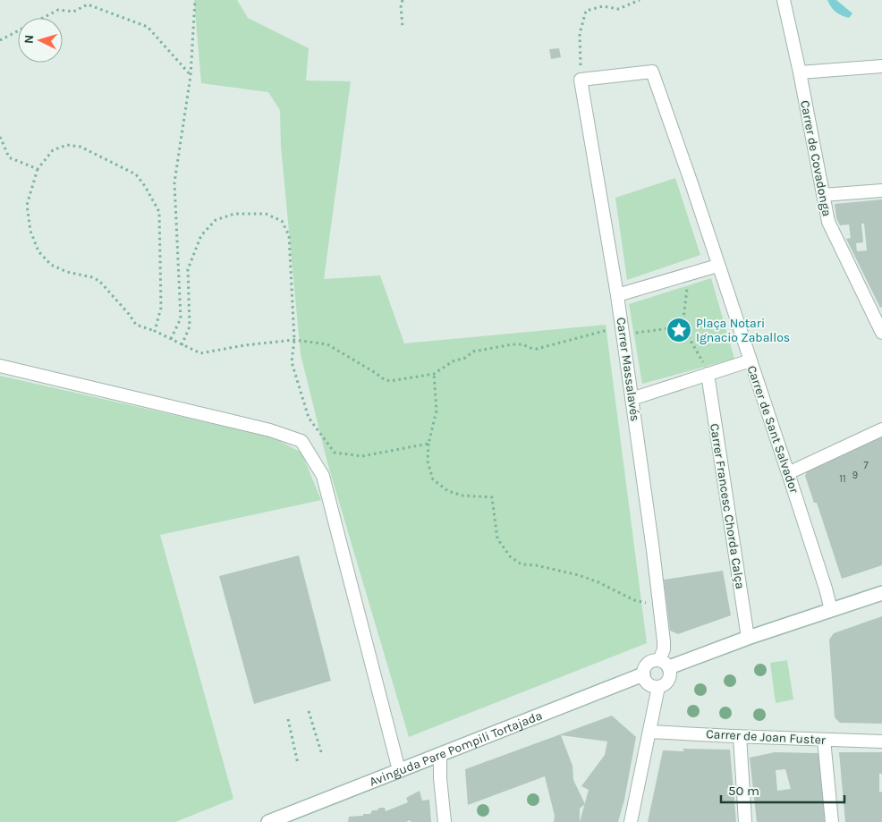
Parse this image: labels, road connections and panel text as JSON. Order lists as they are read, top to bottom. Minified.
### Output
{"streets":{"street":["Carrer de Covadonga","Carrer Massalavés","Carrer de Sant Salvador","Carrer Francesc Chorda Calça","Carrer de Joan Fuster","Avinguda Pare Pompili Tortajada"]},"crossings":[["Carrer Massalavés","Carrer de Sant Salvador"],["Carrer Massalavés","Avinguda Pare Pompili Tortajada"]],"places":{"place":["Plaça Notari Ignacio Zaballos"]},"house_numbers":["7","9","11"],"scale_bar":"50 m","north":"left"}
